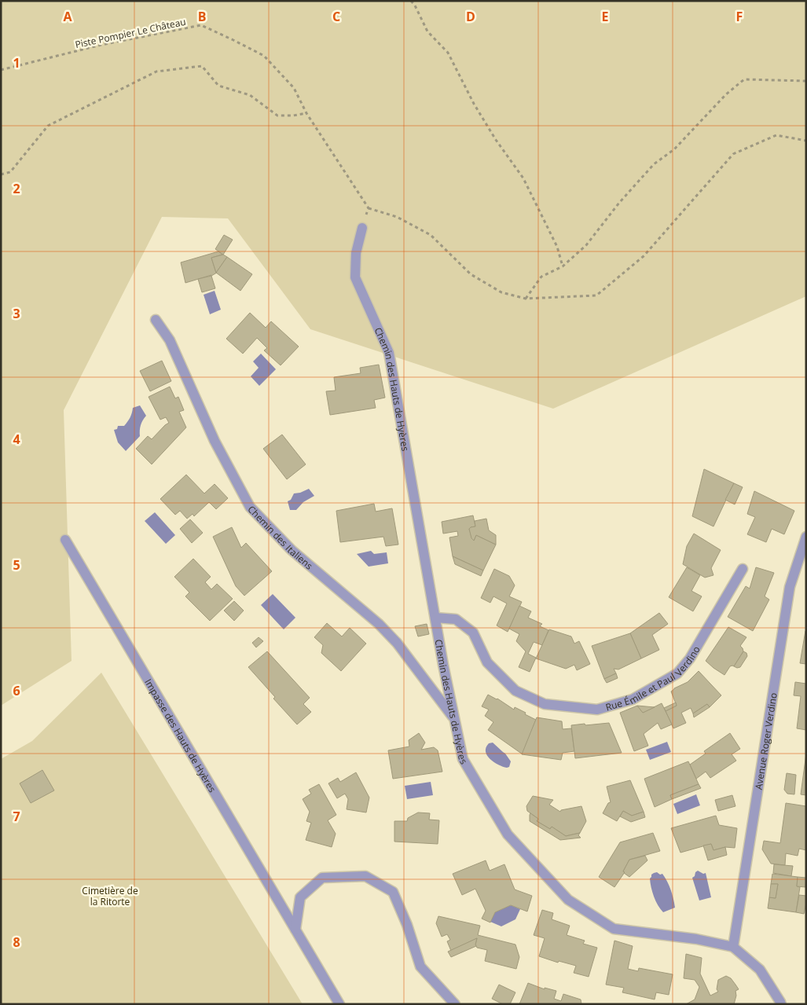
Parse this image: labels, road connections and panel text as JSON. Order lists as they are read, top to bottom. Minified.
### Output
{"streets":{"street":["Chemin des Hauts de Hyères","Chemin des Italiens","Rue Émile et Paul Verdino","Impasse des Hauts de Hyères","Avenue Roger Verdino"],"path":["Piste Pompier Le Château"]},"crossings":[["Chemin des Hauts de Hyères","Chemin des Italiens"],["Chemin des Hauts de Hyères","Rue Émile et Paul Verdino"],["Chemin des Hauts de Hyères","Avenue Roger Verdino"]],"parks":["Cimetière de la Ritorte"],"grid":{"columns":["A","B","C","D","E","F"],"rows":["1","2","3","4","5","6","7","8"]}}
